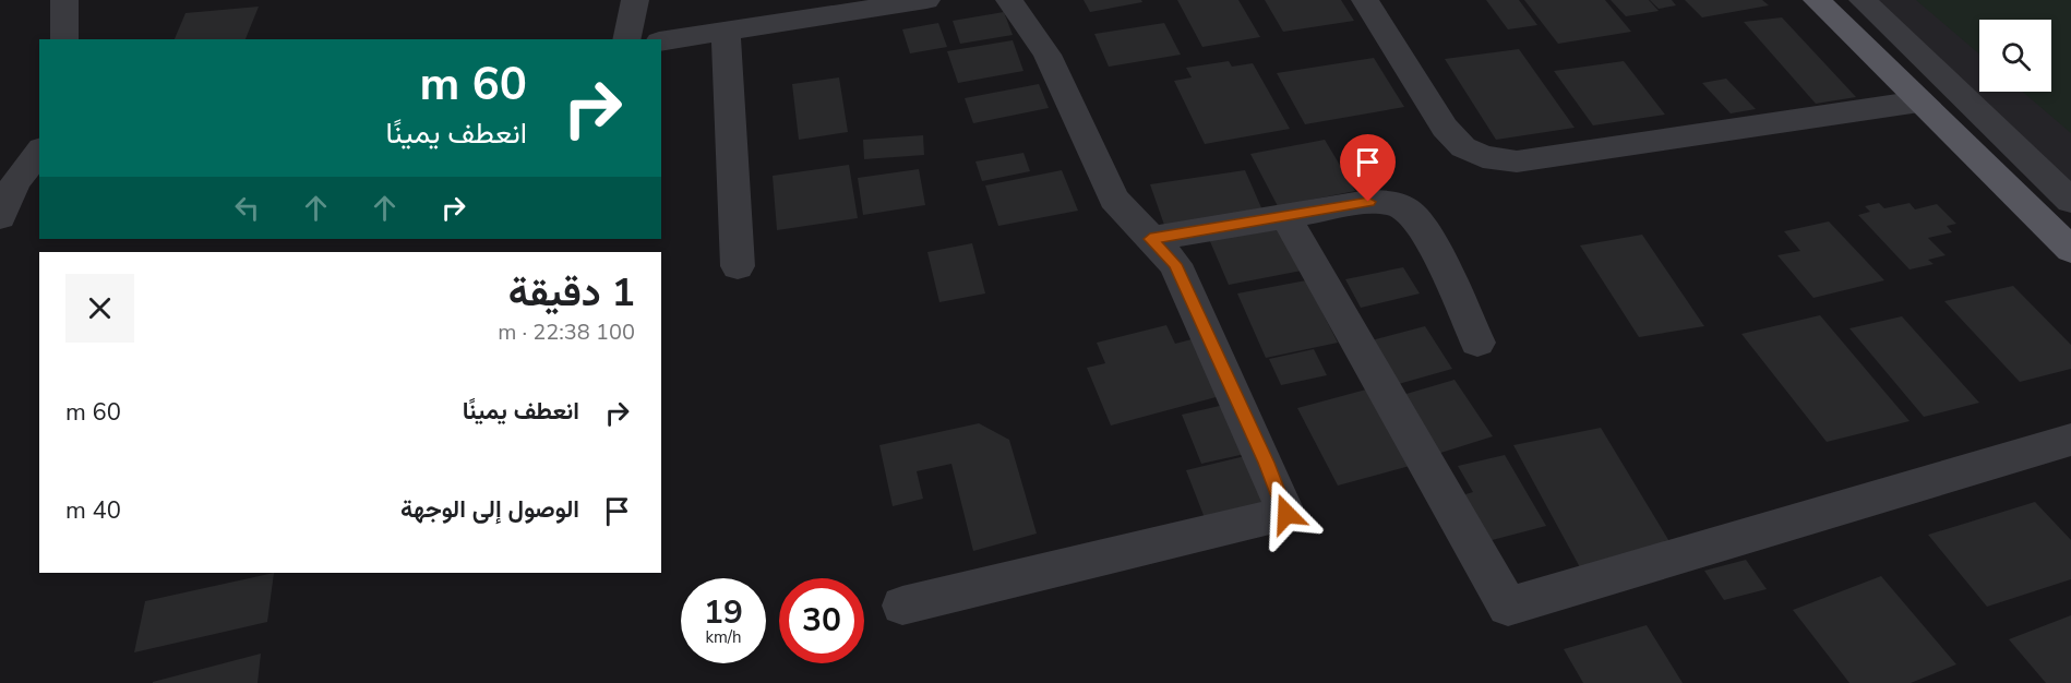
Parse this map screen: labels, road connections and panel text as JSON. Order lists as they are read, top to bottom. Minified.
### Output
{"page":{"turn":["60 m","انعطف يمينًا"],"heading":["1 دقيقة","100 m · 22:38"],"list":[{"name":"انعطف يمينًا","value":"60 m"},{"name":"الوصول إلى الوجهة","value":"40 m"}],"speed":"19 km/h","limit":"30"}}
